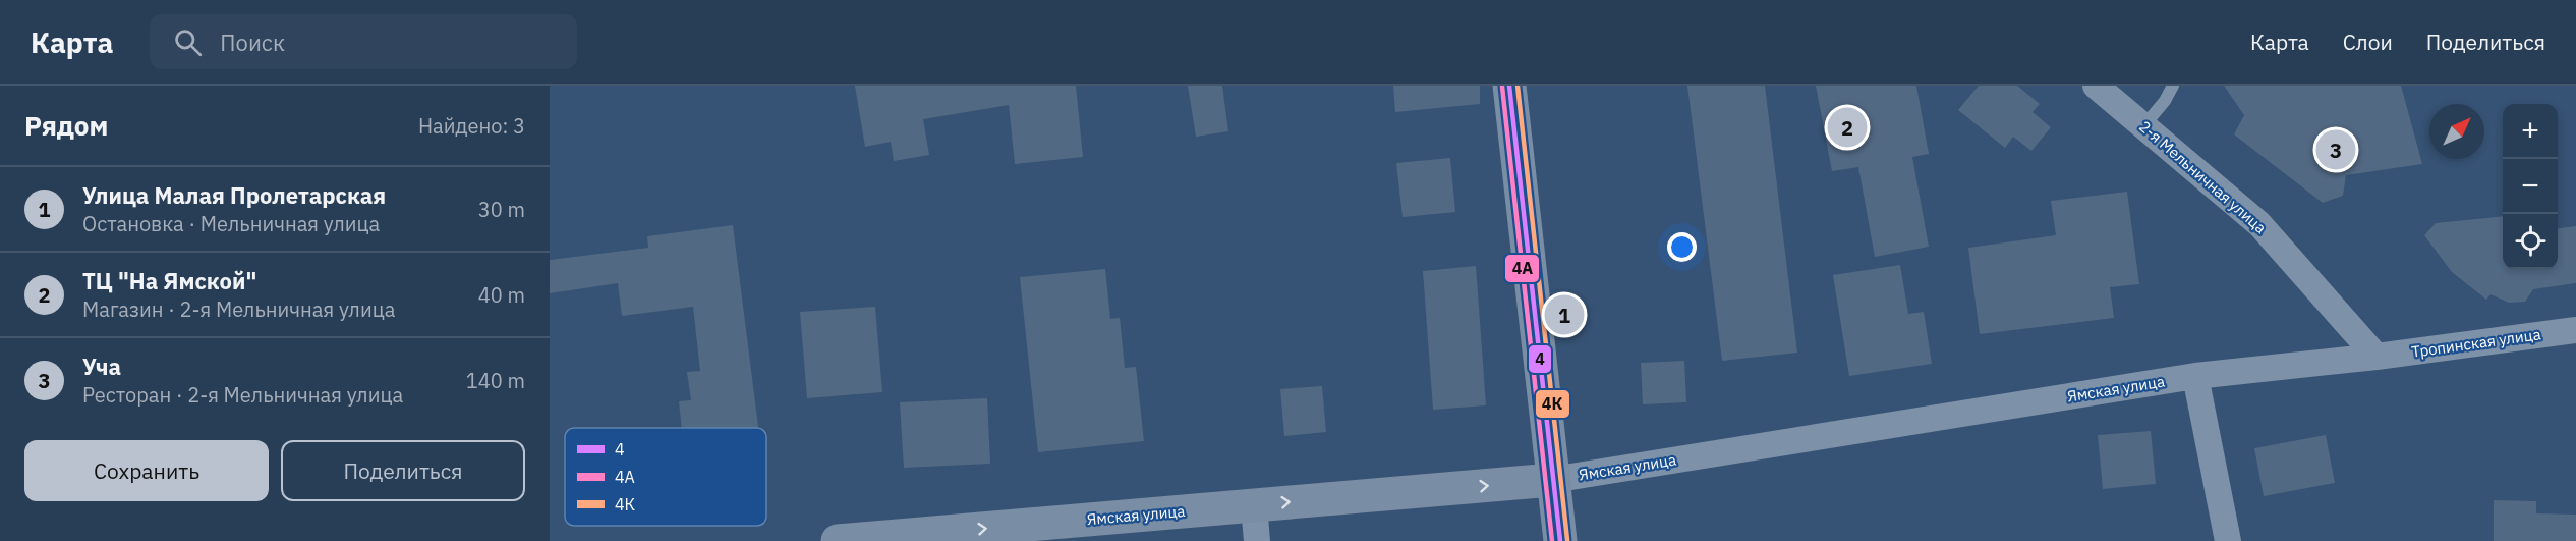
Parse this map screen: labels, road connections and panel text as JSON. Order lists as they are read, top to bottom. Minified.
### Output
{"streets":{"street":["2-я Мельничная улица","Тропинская улица","Ямская улица"]},"crossings":[["2-я Мельничная улица","Тропинская улица"],["2-я Мельничная улица","Ямская улица"],["Тропинская улица","Ямская улица"]],"one_way":["Ямская улица"],"lines":["transit line 4","transit line 4К","transit line 4А"],"legend":["4","4А","4К"],"north":"top right","page":{"header":"Карта","search":"Поиск","nav":["Карта","Слои","Поделиться"],"heading":["Рядом","Найдено: 3"],"map_buttons":["+","−"],"pins":["2","3","1"],"list":[{"mark":"1","name":"Улица Малая Пролетарская","note":"Остановка · Мельничная улица","value":"30 m"},{"mark":"2","name":"ТЦ \"На Ямской\"","note":"Магазин · 2-я Мельничная улица","value":"40 m"},{"mark":"3","name":"Уча","note":"Ресторан · 2-я Мельничная улица","value":"140 m"}],"buttons":["Сохранить","Поделиться"]}}
